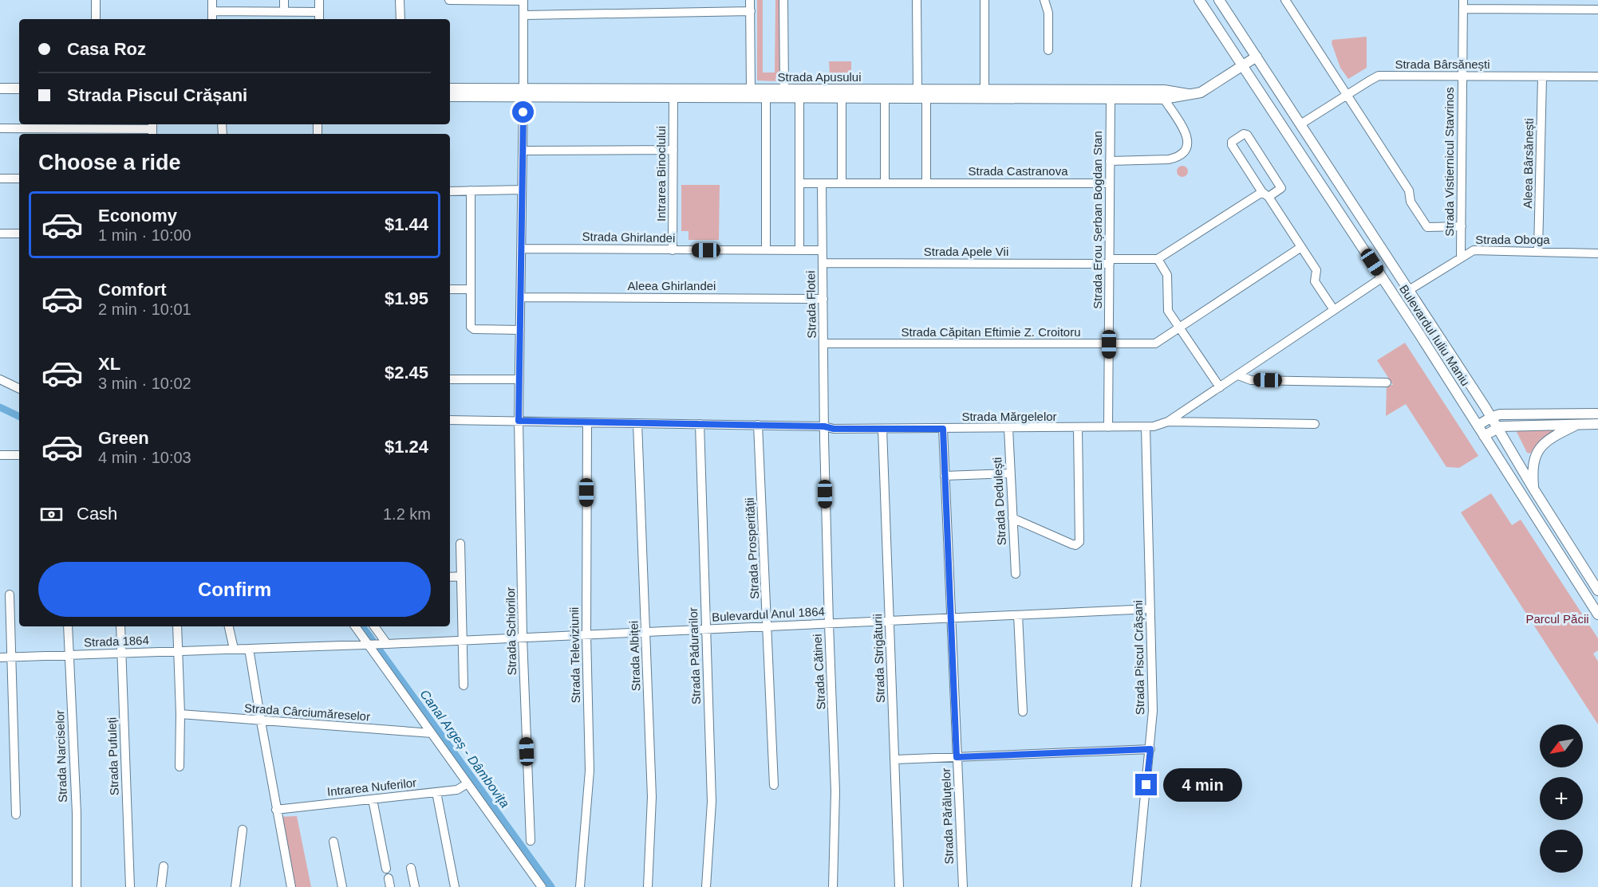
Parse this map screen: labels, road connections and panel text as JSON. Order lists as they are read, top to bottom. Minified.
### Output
{"streets":{"main road":["Strada Apusului","Bulevardul Iuliu Maniu"],"street":["Strada Bârsănești","Strada Vistiernicul Stavrinos","Aleea Bârsănești","Strada Castranova","Intrarea Binoclului","Strada Erou Șerban Bogdan Stan","Strada Ghirlandei","Strada Oboga","Strada Apele Vii","Aleea Ghirlandei","Strada Flotei","Strada Căpitan Eftimie Z. Croitoru","Strada Mărgelelor","Strada Dedulești","Strada Prosperității","Bulevardul Anul 1864","Strada Schiorilor","Strada 1864","Strada Televiziunii","Strada Albiței","Strada Pădurarilor","Strada Piscul Crășani","Strada Strigăturii","Strada Cătinei","Strada Cârciumăreselor","Strada Narciselor","Strada Pufuleți","Intrarea Nuferilor","Strada Părăluțelor"]},"crossings":[["Strada Bârsănești","Strada Vistiernicul Stavrinos"],["Strada Bârsănești","Aleea Bârsănești"],["Strada Bârsănești","Bulevardul Iuliu Maniu"],["Strada Apusului","Intrarea Binoclului"],["Strada Apusului","Strada Erou Șerban Bogdan Stan"],["Strada Apusului","Strada Ghirlandei"],["Strada Apusului","Bulevardul Iuliu Maniu"],["Strada Vistiernicul Stavrinos","Strada Oboga"],["Aleea Bârsănești","Strada Oboga"],["Strada Castranova","Strada Erou Șerban Bogdan Stan"],["Strada Castranova","Strada Flotei"],["Intrarea Binoclului","Strada Ghirlandei"],["Strada Erou Șerban Bogdan Stan","Strada Apele Vii"],["Strada Erou Șerban Bogdan Stan","Strada Căpitan Eftimie Z. Croitoru"],["Strada Erou Șerban Bogdan Stan","Strada Mărgelelor"],["Strada Ghirlandei","Strada Flotei"],["Strada Oboga","Bulevardul Iuliu Maniu"],["Strada Apele Vii","Strada Flotei"],["Aleea Ghirlandei","Strada Flotei"],["Strada Flotei","Strada Căpitan Eftimie Z. Croitoru"],["Strada Flotei","Strada Mărgelelor"],["Strada Flotei","Strada Cătinei"],["Bulevardul Iuliu Maniu","Strada Mărgelelor"],["Strada Mărgelelor","Strada Dedulești"],["Strada Mărgelelor","Strada Prosperității"],["Strada Mărgelelor","Strada Schiorilor"],["Strada Mărgelelor","Strada Televiziunii"],["Strada Mărgelelor","Strada Albiței"],["Strada Mărgelelor","Strada Pădurarilor"],["Strada Mărgelelor","Strada Piscul Crășani"],["Strada Mărgelelor","Strada Strigăturii"],["Strada Mărgelelor","Strada Cătinei"],["Strada Mărgelelor","Strada Părăluțelor"],["Strada Prosperității","Bulevardul Anul 1864"],["Bulevardul Anul 1864","Strada Schiorilor"],["Bulevardul Anul 1864","Strada 1864"],["Bulevardul Anul 1864","Strada Televiziunii"],["Bulevardul Anul 1864","Strada Albiței"],["Bulevardul Anul 1864","Strada Pădurarilor"],["Bulevardul Anul 1864","Strada Piscul Crășani"],["Bulevardul Anul 1864","Strada Strigăturii"],["Bulevardul Anul 1864","Strada Cătinei"],["Bulevardul Anul 1864","Strada Părăluțelor"],["Strada 1864","Strada Narciselor"],["Strada 1864","Strada Pufuleți"]],"water":["Canal Argeș - Dâmbovița"],"parks":["Parcul Păcii"],"north":"bottom left","page":{"banner":["Casa Roz","Strada Piscul Crășani"],"heading":"Choose a ride","list":[{"name":"Economy","note":"1 min · 10:00","value":"$1.44"},{"name":"Comfort","note":"2 min · 10:01","value":"$1.95"},{"name":"XL","note":"3 min · 10:02","value":"$2.45"},{"name":"Green","note":"4 min · 10:03","value":"$1.24"}],"pay":["Cash","1.2 km"],"buttons":"Confirm","map_buttons":["+","−"],"bubble":"4 min"}}
